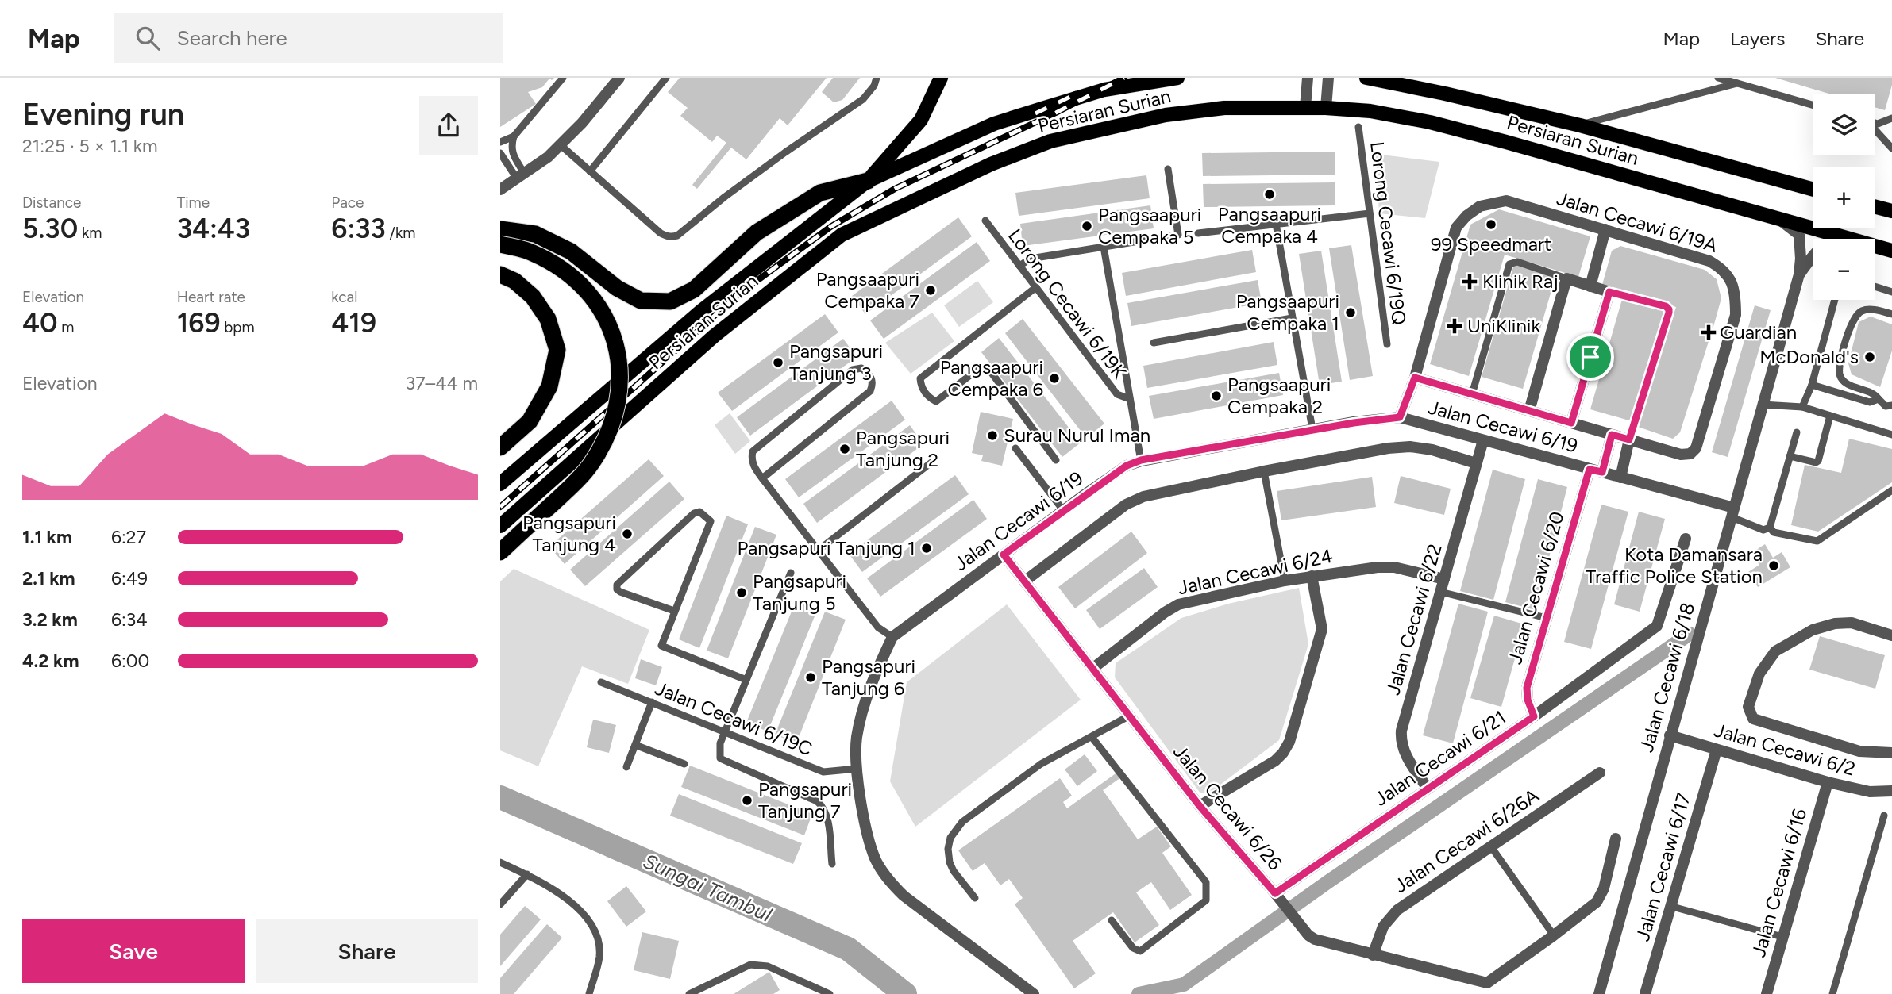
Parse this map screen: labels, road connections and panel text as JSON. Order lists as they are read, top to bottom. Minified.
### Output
{"streets":{"main road":["Persiaran Surian"],"street":["Jalan Cecawi 6/19A","Jalan Cecawi 6/19","Jalan Cecawi 6/24","Jalan Cecawi 6/20","Jalan Cecawi 6/22","Jalan Cecawi 6/18","Jalan Cecawi 6/2","Jalan Cecawi 6/21","Jalan Cecawi 6/26","Jalan Cecawi 6/26A","Jalan Cecawi 6/17","Jalan Cecawi 6/16"],"lane":["Lorong Cecawi 6/19Q","Lorong Cecawi 6/19K","Jalan Cecawi 6/19C"]},"crossings":[["Persiaran Surian","Jalan Cecawi 6/18"],["Jalan Cecawi 6/19","Jalan Cecawi 6/20"],["Jalan Cecawi 6/19","Jalan Cecawi 6/18"],["Jalan Cecawi 6/19","Jalan Cecawi 6/19C"],["Jalan Cecawi 6/19","Jalan Cecawi 6/26"],["Jalan Cecawi 6/24","Jalan Cecawi 6/22"],["Jalan Cecawi 6/24","Jalan Cecawi 6/26"],["Jalan Cecawi 6/20","Jalan Cecawi 6/21"],["Jalan Cecawi 6/22","Jalan Cecawi 6/21"],["Jalan Cecawi 6/18","Jalan Cecawi 6/2"],["Jalan Cecawi 6/2","Jalan Cecawi 6/17"],["Jalan Cecawi 6/2","Jalan Cecawi 6/16"],["Jalan Cecawi 6/21","Jalan Cecawi 6/26"],["Jalan Cecawi 6/26","Jalan Cecawi 6/26A"]],"water":["Sungai Tambul"],"places":{"other":["Pangsaapuri Cempaka 4","99 Speedmart","Pangsaapuri Cempaka 5","Pangsaapuri Cempaka 7","Pangsaapuri Cempaka 1","McDonald's","Pangsapuri Tanjung 3","Pangsaapuri Cempaka 6","Pangsaapuri Cempaka 2","Surau Nurul Iman","Pangsapuri Tanjung 2","Pangsapuri Tanjung 4","Pangsapuri Tanjung 1","Kota Damansara Traffic Police Station","Pangsapuri Tanjung 5","Pangsapuri Tanjung 6","Pangsapuri Tanjung 7"],"health":["Klinik Raj","UniKlinik","Guardian"]},"page":{"header":"Map","search":"Search here","nav":["Map","Layers","Share"],"heading":["Evening run","21:25 · 5 × 1.1 km"],"map_buttons":["+","−"],"stats":[["Distance","5.30 km"],["Time","34:43"],["Pace","6:33 /km"],["Elevation","40 m"],["Heart rate","169 bpm"],["kcal","419"]],"chart":["Elevation","37–44 m"],"list":[{"name":"1.1 km","note":"6:27"},{"name":"2.1 km","note":"6:49"},{"name":"3.2 km","note":"6:34"},{"name":"4.2 km","note":"6:00"}],"buttons":["Save","Share"]}}
